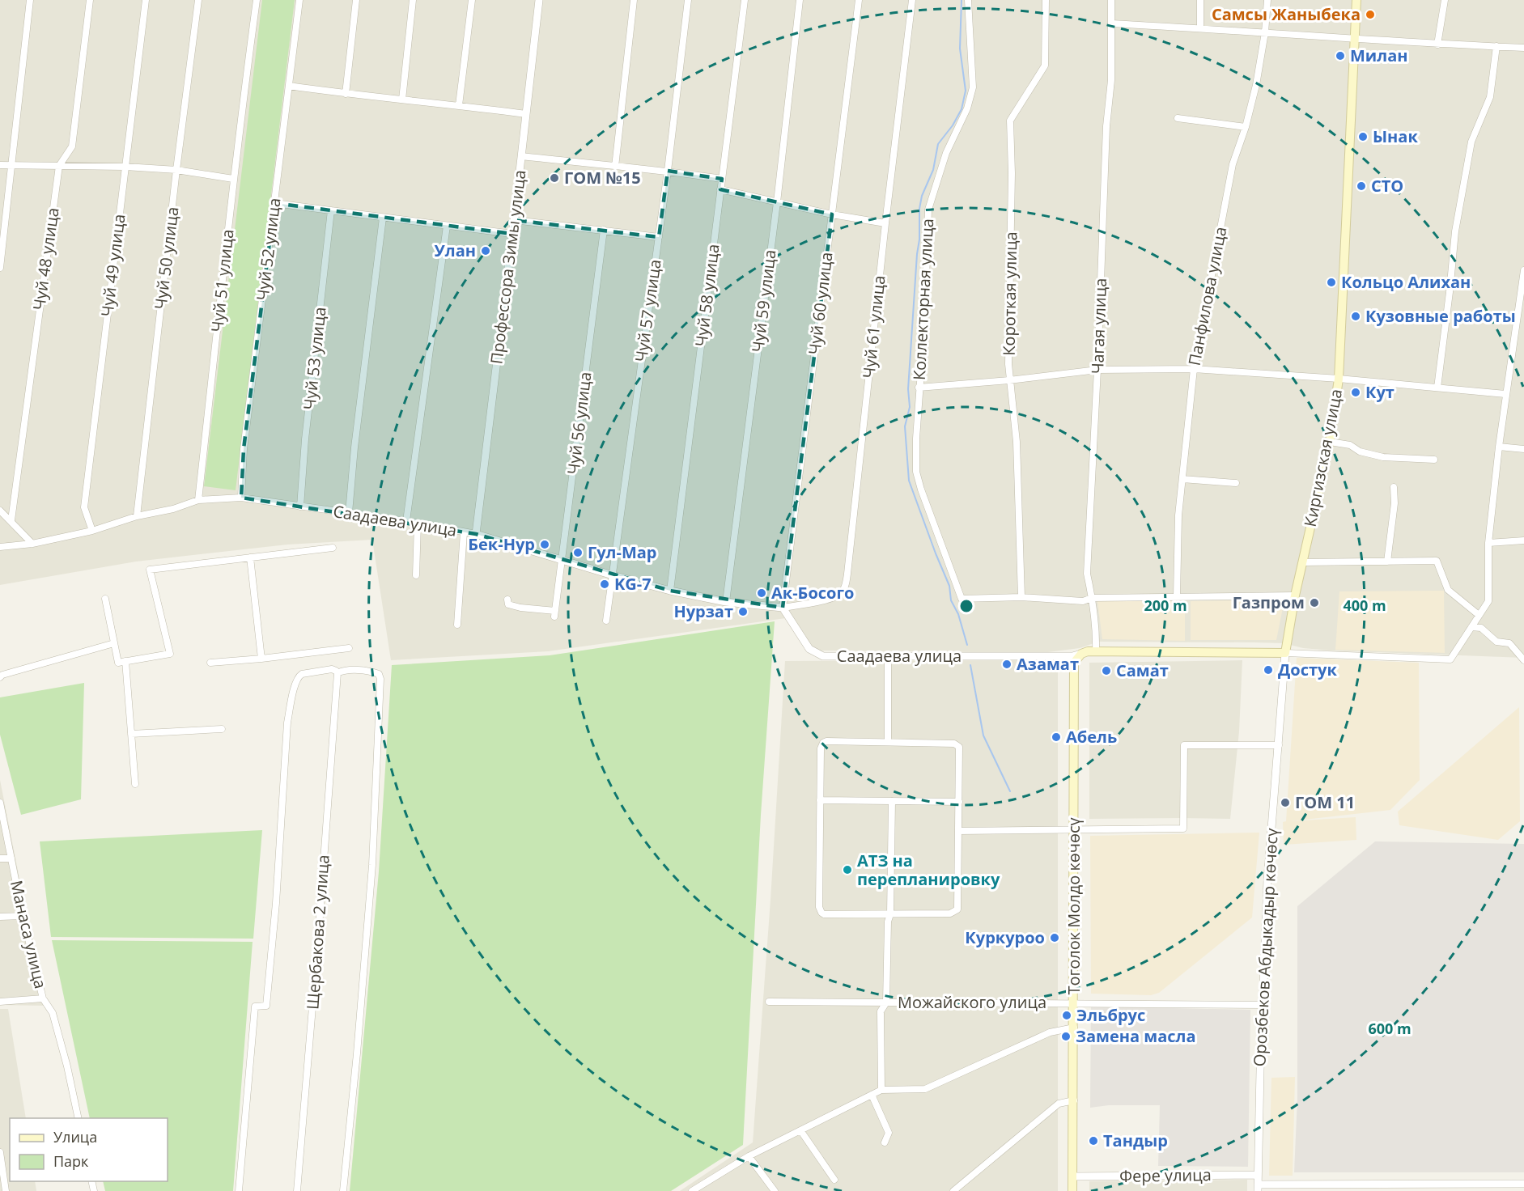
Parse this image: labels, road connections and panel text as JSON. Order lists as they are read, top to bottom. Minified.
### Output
{"streets":{"main road":["Киргизская улица","Саадаева улица","Тоголок Молдо көчөсү"],"street":["Чуй 52 улица","Чуй 50 улица","Чуй 48 улица","Чуй 49 улица","Профессора Зимы улица","Чуй 51 улица","Короткая улица","Чуй 58 улица","Панфилова улица","Коллекторная улица","Чуй 59 улица","Чуй 60 улица","Чуй 57 улица","Чагая улица","Чуй 61 улица","Чуй 53 улица","Чуй 56 улица","Щербакова 2 улица","Манаса улица","Орозбеков Абдыкадыр көчөсү","Можайского улица","Фере улица"]},"crossings":[["Чуй 52 улица","Саадаева улица"],["Чуй 50 улица","Саадаева улица"],["Чуй 49 улица","Саадаева улица"],["Профессора Зимы улица","Саадаева улица"],["Чуй 51 улица","Саадаева улица"],["Короткая улица","Коллекторная улица"],["Чуй 58 улица","Саадаева улица"],["Чуй 59 улица","Саадаева улица"],["Чуй 60 улица","Чуй 61 улица"],["Чуй 60 улица","Саадаева улица"],["Чуй 57 улица","Саадаева улица"],["Чагая улица","Саадаева улица"],["Чуй 61 улица","Саадаева улица"],["Чуй 53 улица","Саадаева улица"],["Чуй 56 улица","Саадаева улица"],["Киргизская улица","Саадаева улица"],["Киргизская улица","Орозбеков Абдыкадыр көчөсү"],["Саадаева улица","Тоголок Молдо көчөсү"],["Саадаева улица","Орозбеков Абдыкадыр көчөсү"],["Тоголок Молдо көчөсү","Можайского улица"],["Тоголок Молдо көчөсү","Фере улица"],["Орозбеков Абдыкадыр көчөсү","Можайского улица"],["Орозбеков Абдыкадыр көчөсү","Фере улица"]],"places":["Самсы Жаныбека","Милан","Ынак","ГОМ №15","СТО","Улан","Кольцо Алихан","Кузовные работы","Кут","Бек-Нур","Гул-Мар","KG-7","Ак-Босого","Газпром","Нурзат","Азамат","Достук","Самат","Абель","ГОМ 11","АТЗ на перепланировку","Куркуроо","Эльбрус","Замена масла","Тандыр"],"legend":["Улица","Парк"],"rings":["200 m","400 m","600 m"]}
